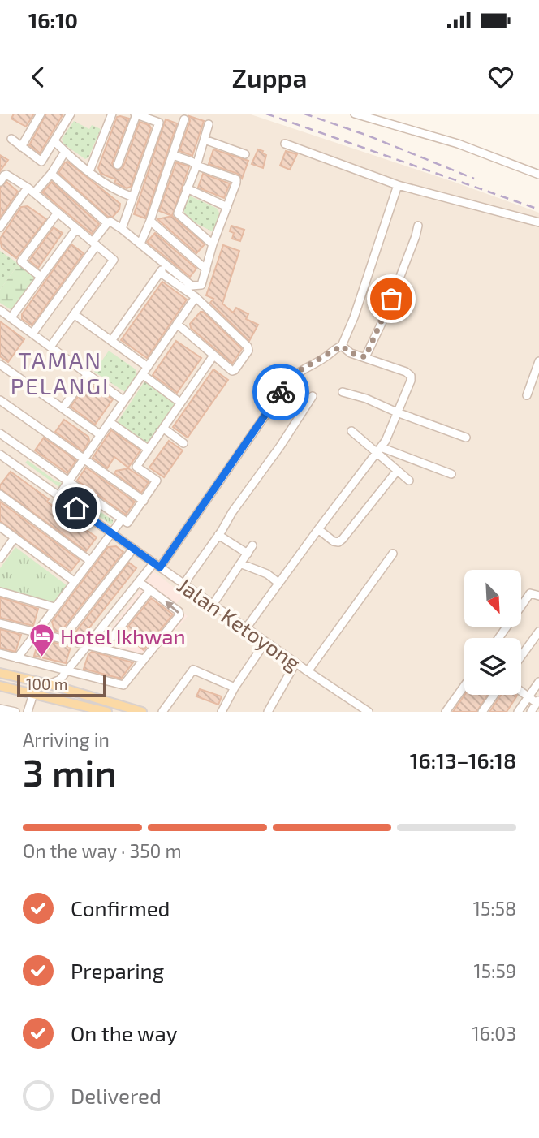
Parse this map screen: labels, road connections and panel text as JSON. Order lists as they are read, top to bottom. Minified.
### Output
{"streets":{"street":["Jalan Ketoyong"]},"districts":["TAMAN PELANGI"],"places":{"hotel":["Hotel Ikhwan"]},"scale_bar":"100 m","north":"bottom right","page":{"status":"16:10","header":"Zuppa","scale":"100 m","heading":["3 min","Arriving in","16:13–16:18"],"bar":"On the way · 350 m","list":[["Confirmed","15:58"],["Preparing","15:59"],["On the way","16:03"],"Delivered"]}}
